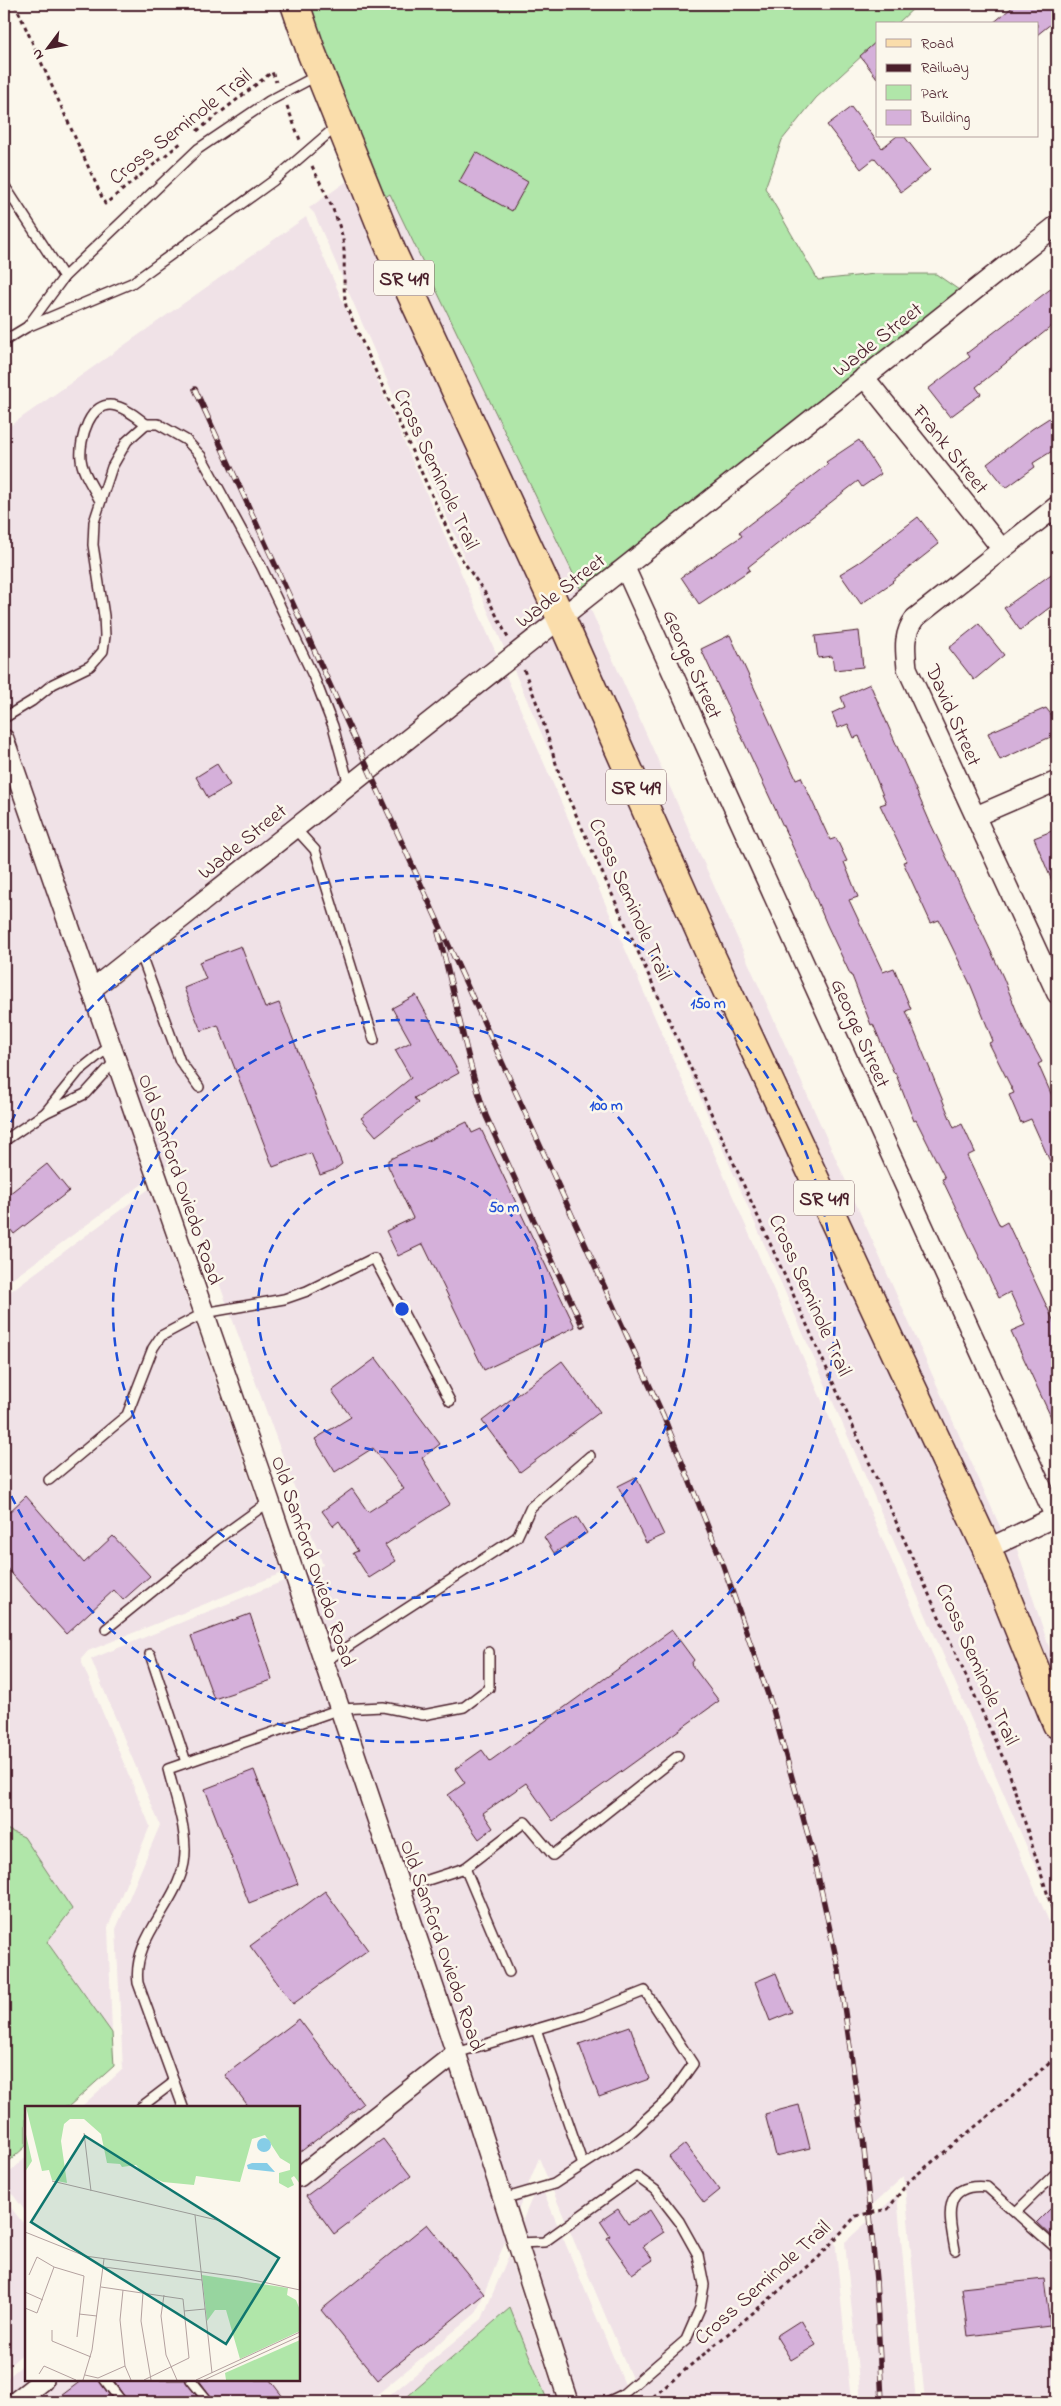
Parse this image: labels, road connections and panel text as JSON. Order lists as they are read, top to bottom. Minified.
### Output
{"streets":{"main road":["SR 419"],"street":["Wade Street","Frank Street","George Street","David Street","Old Sanford Oviedo Road"],"path":["Cross Seminole Trail"]},"crossings":[["SR 419","Wade Street"],["Wade Street","Frank Street"],["Wade Street","George Street"],["Wade Street","Old Sanford Oviedo Road"],["Frank Street","David Street"]],"legend":["Road","Railway","Park","Building"],"north":"bottom left","rings":["150 m","100 m","50 m"]}
